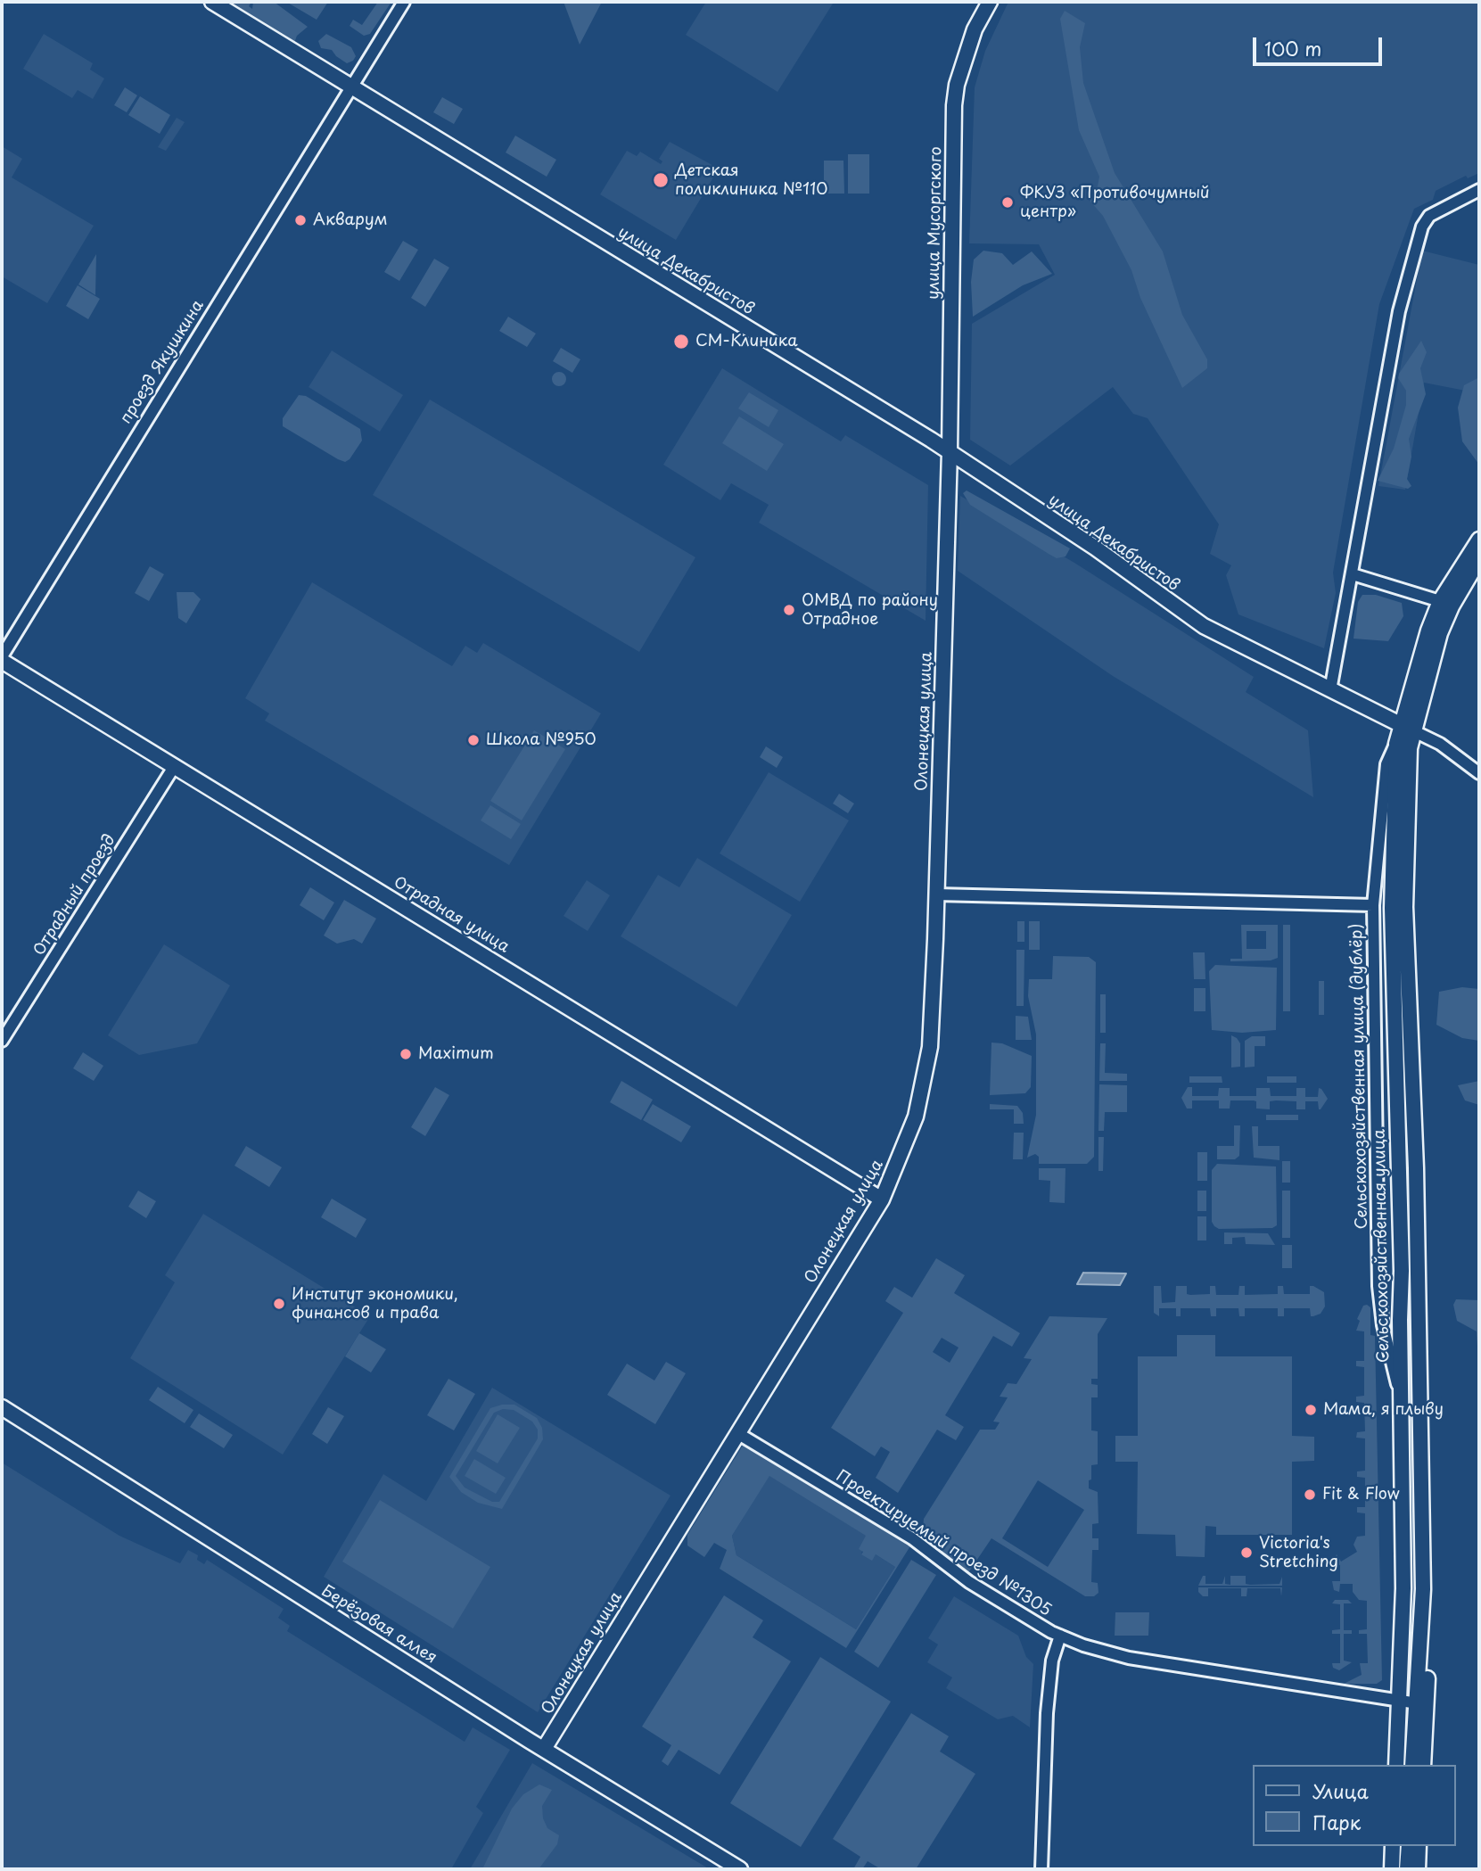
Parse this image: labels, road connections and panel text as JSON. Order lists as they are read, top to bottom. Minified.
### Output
{"streets":{"main road":["улица Мусоргского","улица Декабристов","Олонецкая улица","Отрадная улица","Сельскохозяйственная улица","Берёзовая аллея"],"street":["проезд Якушкина","Отрадный проезд","Сельскохозяйственная улица (дублёр)","Проектируемый проезд №1305"]},"crossings":[["улица Мусоргского","улица Декабристов"],["улица Мусоргского","Олонецкая улица"],["улица Декабристов","проезд Якушкина"],["улица Декабристов","Олонецкая улица"],["улица Декабристов","Сельскохозяйственная улица"],["проезд Якушкина","Отрадная улица"],["Олонецкая улица","Отрадная улица"],["Олонецкая улица","Проектируемый проезд №1305"],["Олонецкая улица","Берёзовая аллея"],["Отрадный проезд","Отрадная улица"],["Сельскохозяйственная улица (дублёр)","Сельскохозяйственная улица"],["Сельскохозяйственная улица","Проектируемый проезд №1305"]],"places":["Детская поликлиника №110","ФКУЗ «Противочумный центр»","Акварум","СМ-Клиника","ОМВД по району Отрадное","Школа №950","Maximum","Институт экономики, финансов и права","Мама, я плыву","Fit & Flow","Victoria's Stretching"],"legend":["Улица","Парк"],"scale_bar":"100 m"}
